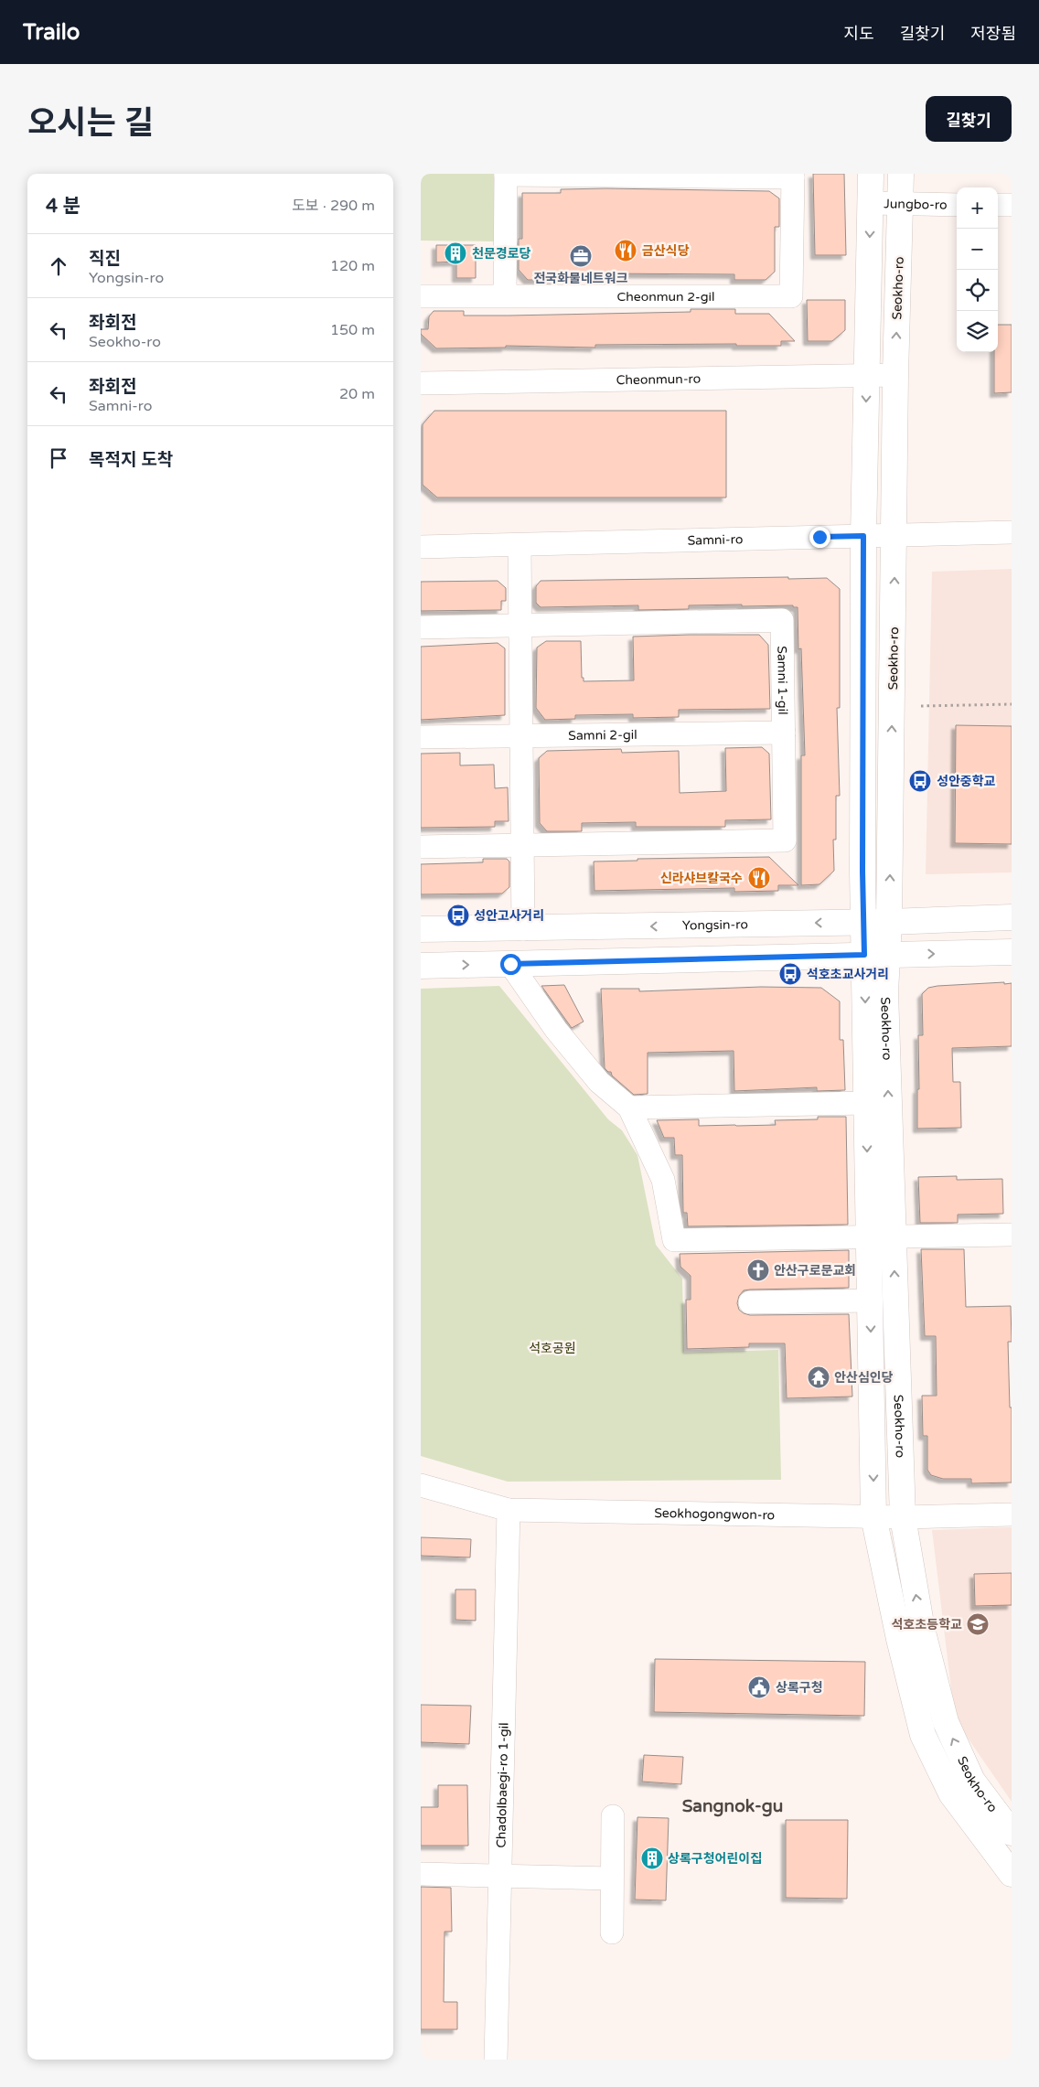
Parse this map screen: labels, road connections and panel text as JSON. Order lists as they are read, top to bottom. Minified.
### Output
{"streets":{"main road":["Seokho-ro","Yongsin-ro"],"street":["Jungbo-ro","Cheonmun 2-gil","Cheonmun-ro","Samni-ro","Samni 1-gil","Samni 2-gil","Seokhogongwon-ro","Chadolbaegi-ro 1-gil"]},"crossings":[["Jungbo-ro","Seokho-ro"],["Seokho-ro","Cheonmun-ro"],["Seokho-ro","Samni-ro"],["Seokho-ro","Yongsin-ro"],["Seokho-ro","Seokhogongwon-ro"],["Samni 1-gil","Samni 2-gil"],["Seokhogongwon-ro","Chadolbaegi-ro 1-gil"]],"districts":["Sangnok-gu"],"parks":["석호공원"],"places":{"restaurant":["금산식당","신라샤브칼국수"],"building":["천문경로당","상록구청어린이집"],"office":["전국화물네트워크"],"bus stop":["성안중학교","성안고사거리","석호초교사거리"],"church":["안산구로문교회"],"temple":["안산심인당"],"school or university":["석호초등학교"],"public building":["상록구청"]},"page":{"header":"Trailo","nav":["지도","길찾기","저장됨"],"title":"오시는 길","buttons":"길찾기","heading":["4 분","도보 · 290 m"],"map_buttons":["+","−"],"list":[["직진","Yongsin-ro","120 m"],["좌회전","Seokho-ro","150 m"],["좌회전","Samni-ro","20 m"],"목적지 도착"]}}
